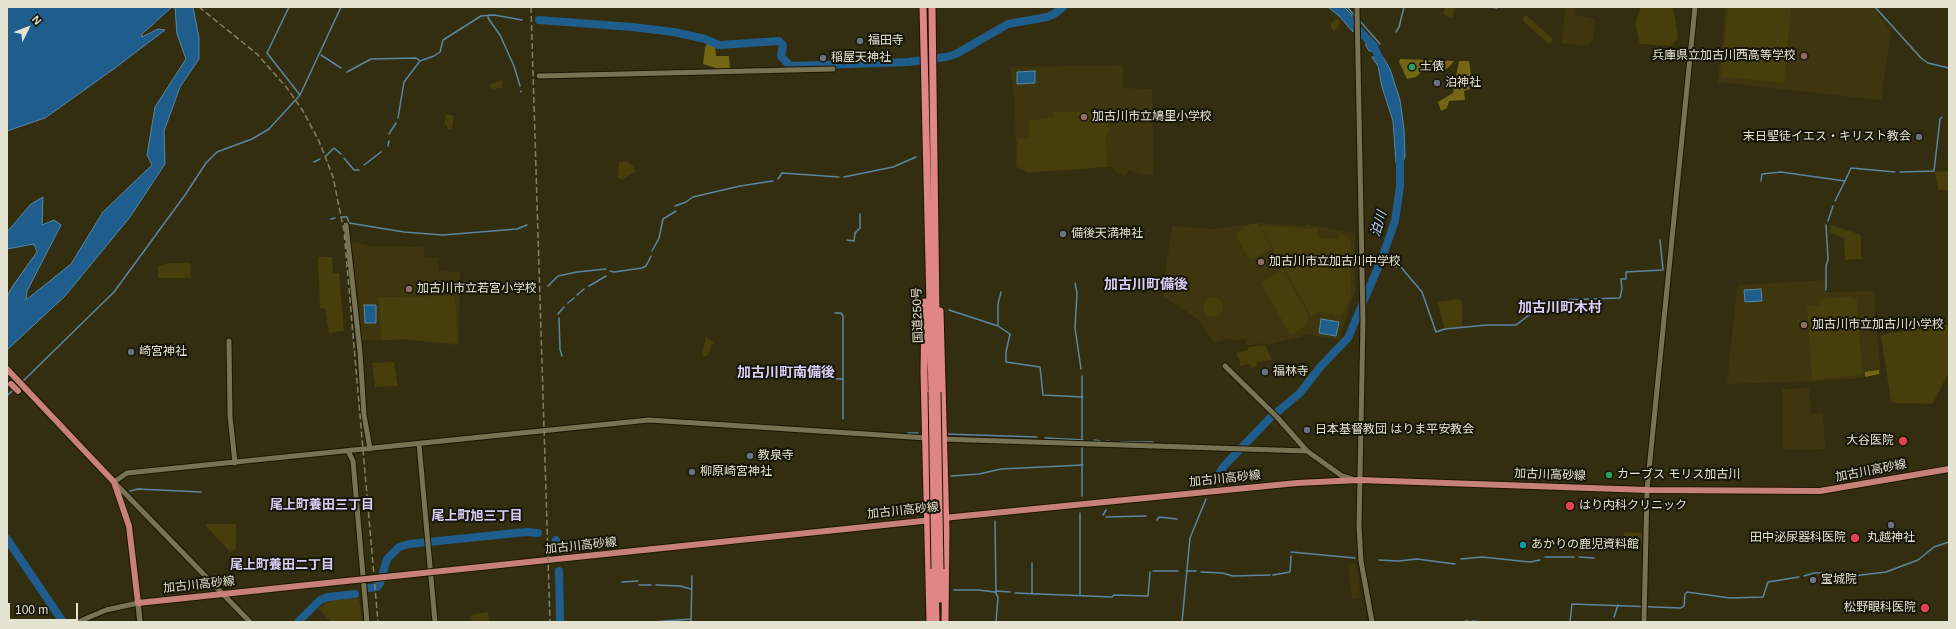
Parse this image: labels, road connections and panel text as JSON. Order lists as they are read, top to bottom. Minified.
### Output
{"streets":{"highway":["国道250号"],"main road":["加古川高砂線"]},"districts":["加古川町備後","加古川町木村","加古川町南備後","尾上町養田三丁目","尾上町旭三丁目","尾上町養田二丁目"],"water":["泊川"],"places":["福田寺","兵庫県立加古川西高等学校","稲屋天神社","土俵","泊神社","加古川市立鳩里小学校","末日聖徒イエス・キリスト教会","備後天満神社","加古川市立加古川中学校","加古川市立若宮小学校","加古川市立加古川小学校","崎宮神社","福林寺","日本基督教団 はりま平安教会","大谷医院","教泉寺","柳原崎宮神社","カーブス モリス加古川","はり内科クリニック","丸越神社","田中泌尿器科医院","あかりの鹿児資料館","宝城院","松野眼科医院"],"scale_bar":"100 m","north":"top right"}
